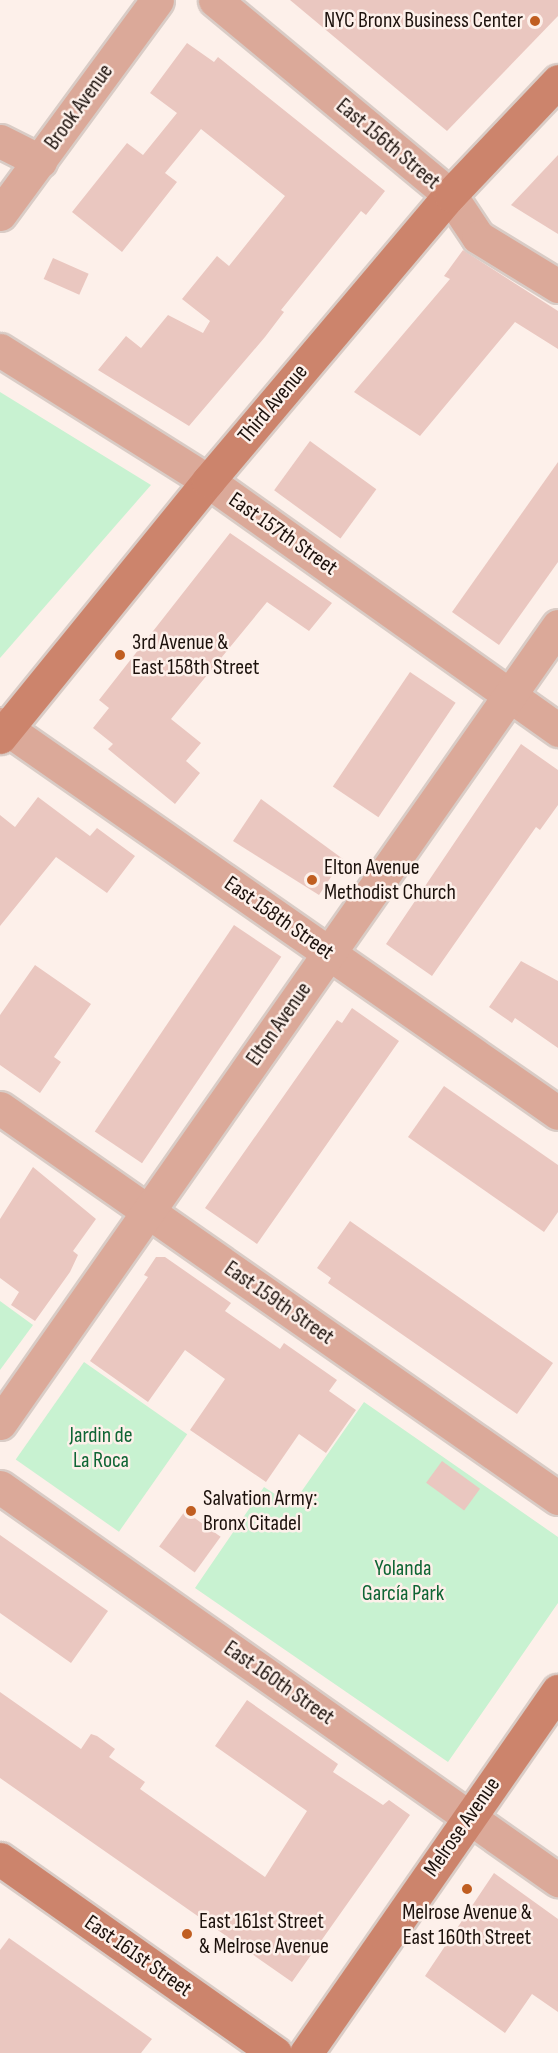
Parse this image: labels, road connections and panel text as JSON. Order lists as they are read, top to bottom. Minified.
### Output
{"streets":{"main road":["Third Avenue","Melrose Avenue","East 161st Street"],"street":["Brook Avenue","East 156th Street","East 157th Street","East 158th Street","Elton Avenue","East 159th Street","East 160th Street"]},"crossings":[["East 156th Street","Third Avenue"],["Third Avenue","East 157th Street"],["Third Avenue","East 158th Street"],["East 157th Street","Elton Avenue"],["East 158th Street","Elton Avenue"],["Elton Avenue","East 159th Street"],["East 160th Street","Melrose Avenue"]],"parks":["Jardin de La Roca","Yolanda García Park"],"places":["NYC Bronx Business Center","3rd Avenue & East 158th Street","Elton Avenue Methodist Church","Salvation Army: Bronx Citadel","Melrose Avenue & East 160th Street","East 161st Street & Melrose Avenue"]}
